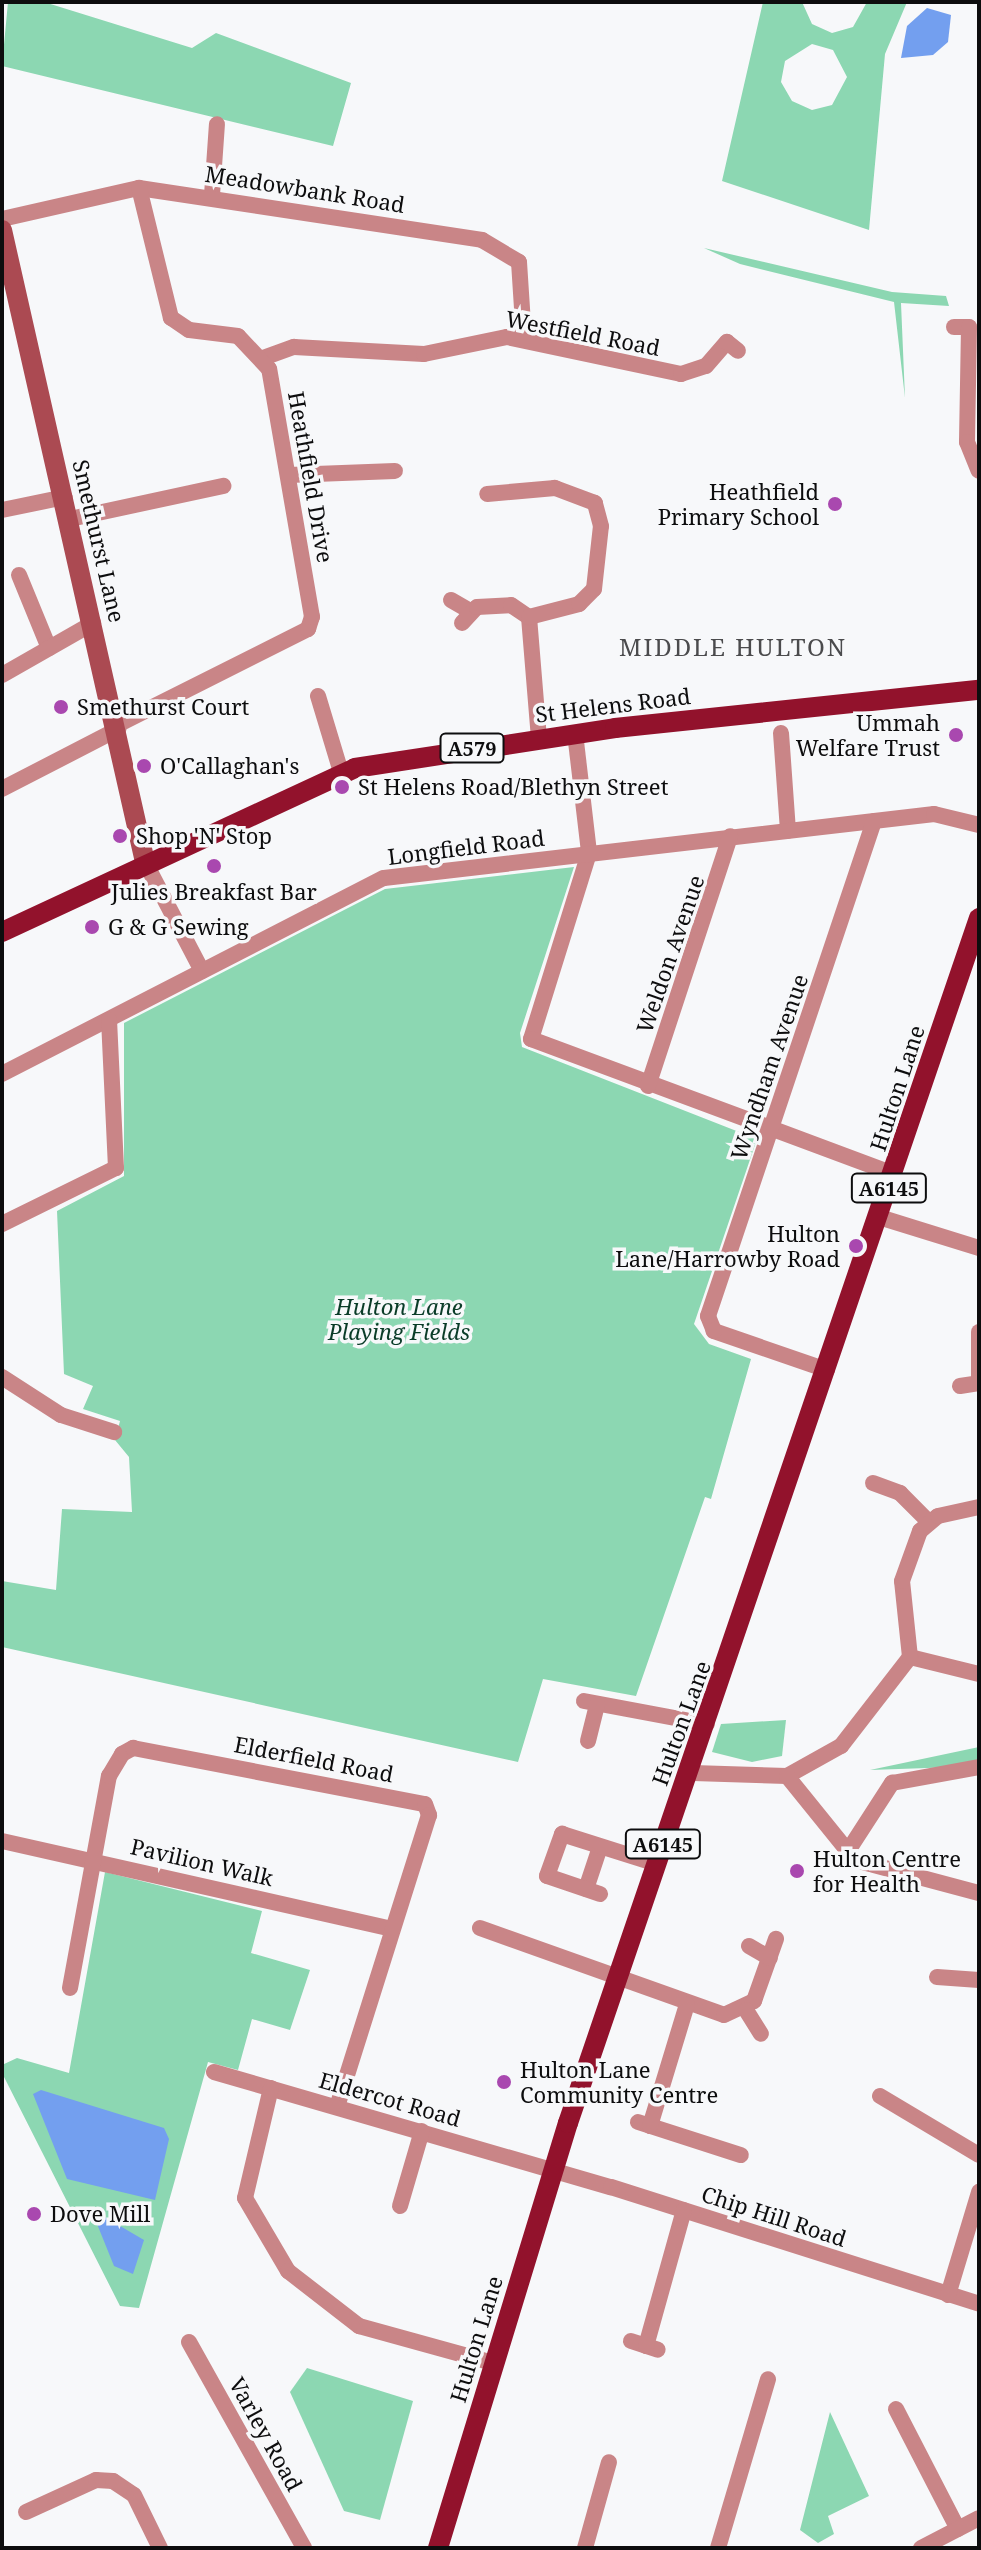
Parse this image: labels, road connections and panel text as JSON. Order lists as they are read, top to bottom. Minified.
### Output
{"streets":{"main road":["St Helens Road","A579","Hulton Lane","A6145"],"street":["Meadowbank Road","Westfield Road","Heathfield Drive","Smethurst Lane","Longfield Road","Weldon Avenue","Wyndham Avenue","Elderfield Road","Pavilion Walk","Eldercot Road","Chip Hill Road","Varley Road"]},"crossings":[["Meadowbank Road","Westfield Road"],["Westfield Road","Heathfield Drive"],["Heathfield Drive","Smethurst Lane"],["Smethurst Lane","St Helens Road"],["Longfield Road","Weldon Avenue"],["Longfield Road","Wyndham Avenue"],["Wyndham Avenue","Hulton Lane"],["Hulton Lane","Eldercot Road"],["Hulton Lane","Chip Hill Road"],["Elderfield Road","Pavilion Walk"],["Elderfield Road","Eldercot Road"],["Eldercot Road","Chip Hill Road"]],"districts":["MIDDLE HULTON"],"parks":["Hulton Lane Playing Fields"],"places":["Heathfield Primary School","Smethurst Court","Ummah Welfare Trust","O'Callaghan's","St Helens Road/Blethyn Street","Shop 'N' Stop","Julies Breakfast Bar","G & G Sewing","Hulton Lane/Harrowby Road","Hulton Centre for Health","Hulton Lane Community Centre","Dove Mill"]}
